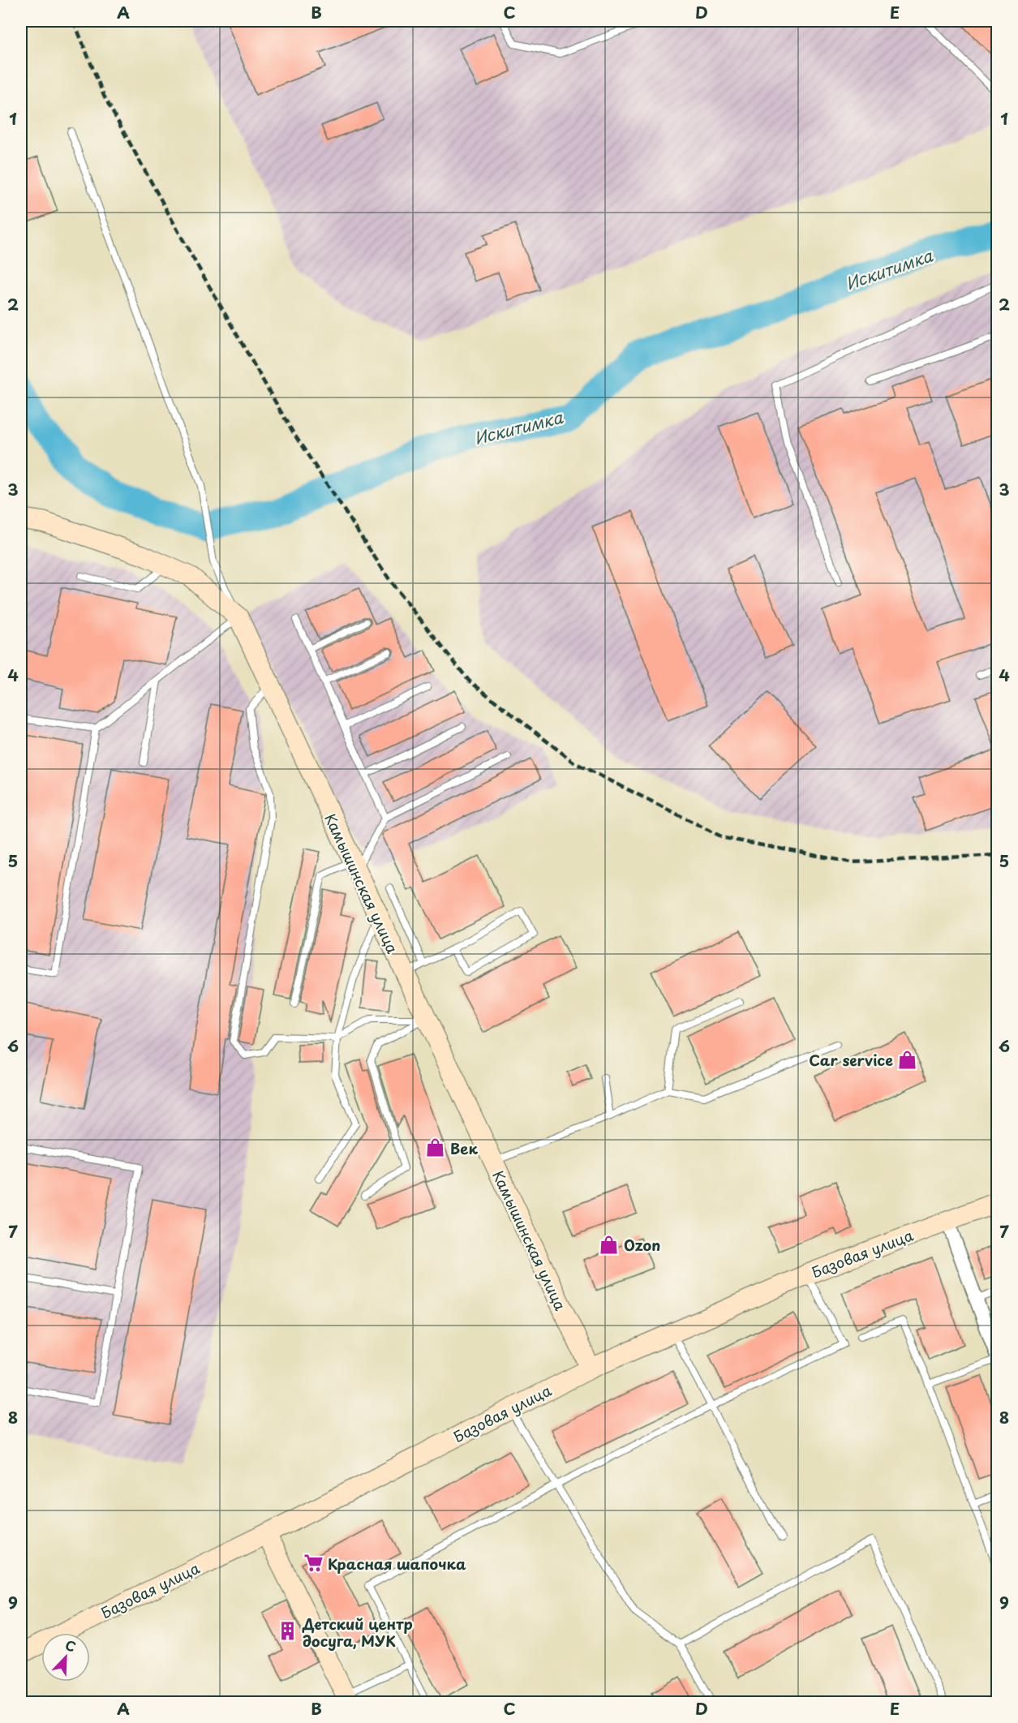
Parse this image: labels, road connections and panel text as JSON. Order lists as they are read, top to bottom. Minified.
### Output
{"streets":{"street":["Камышинская улица","Базовая улица"]},"crossings":[["Камышинская улица","Базовая улица"]],"water":["Искитимка"],"places":{"shop":["Car service","Век","Ozon"],"supermarket":["Красная шапочка"],"building":["Детский центр досуга, МУК"]},"north":"top right","grid":{"columns":["A","B","C","D","E"],"rows":["1","2","3","4","5","6","7","8","9"]}}
